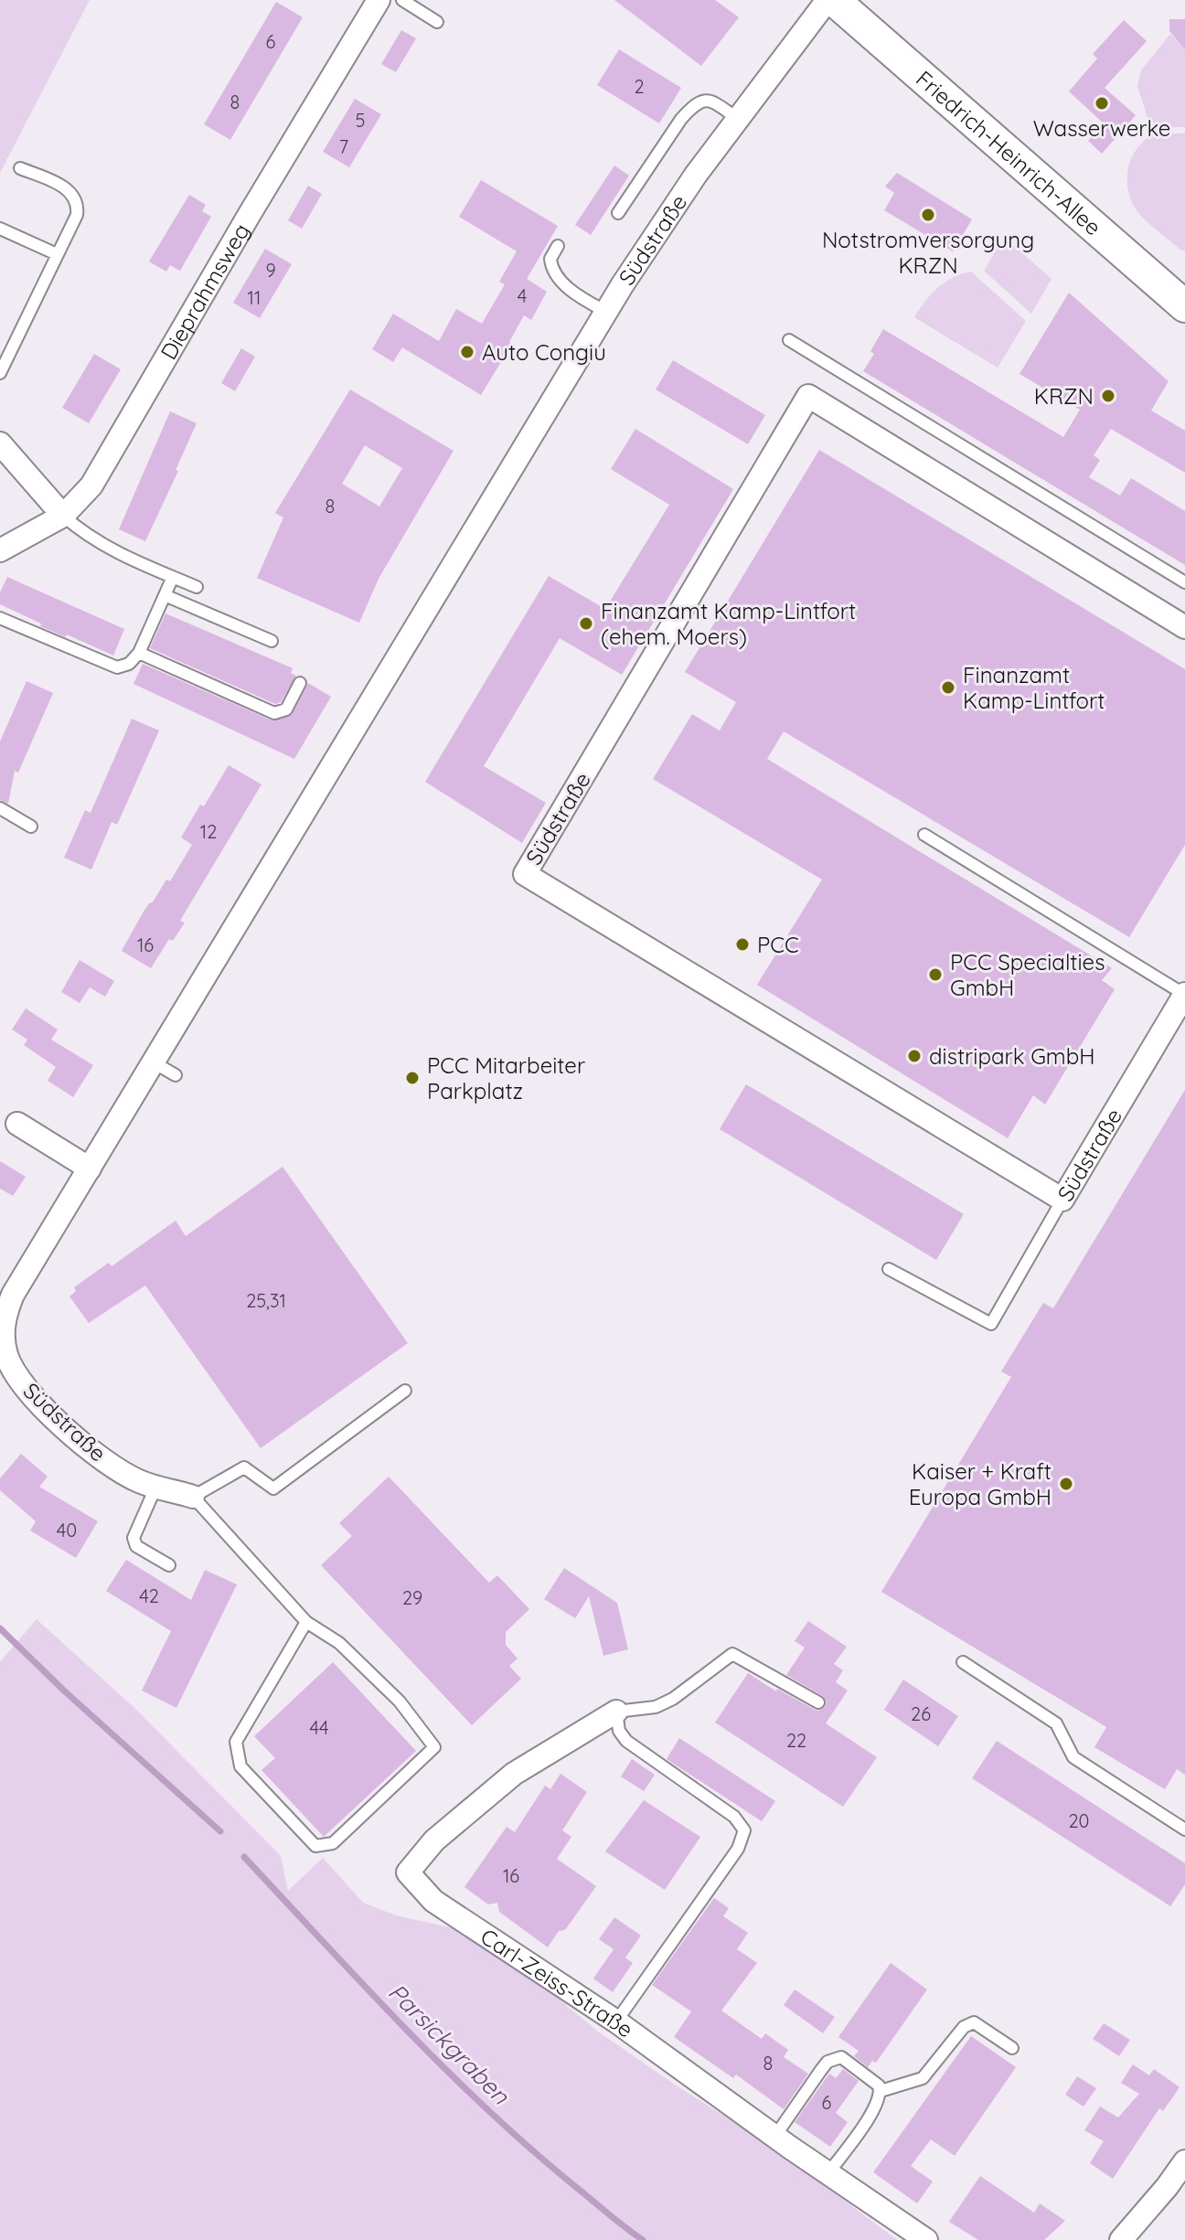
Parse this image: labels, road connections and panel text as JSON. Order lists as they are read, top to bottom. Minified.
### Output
{"streets":{"main road":["Friedrich-Heinrich-Allee"],"street":["Südstraße","Dieprahmsweg","Carl-Zeiss-Straße"]},"water":["Parsickgraben"],"places":["Wasserwerke","Notstromversorgung KRZN","Auto Congiu","KRZN","Finanzamt Kamp-Lintfort (ehem. Moers)","Finanzamt Kamp-Lintfort","PCC","PCC Specialties GmbH","distripark GmbH","PCC Mitarbeiter Parkplatz","Kaiser + Kraft Europa GmbH"],"house_numbers":["6","2","8","5","7","9","4","11","8","12","16","25,31","40","42","29","26","44","22","20","16","8","6"]}
